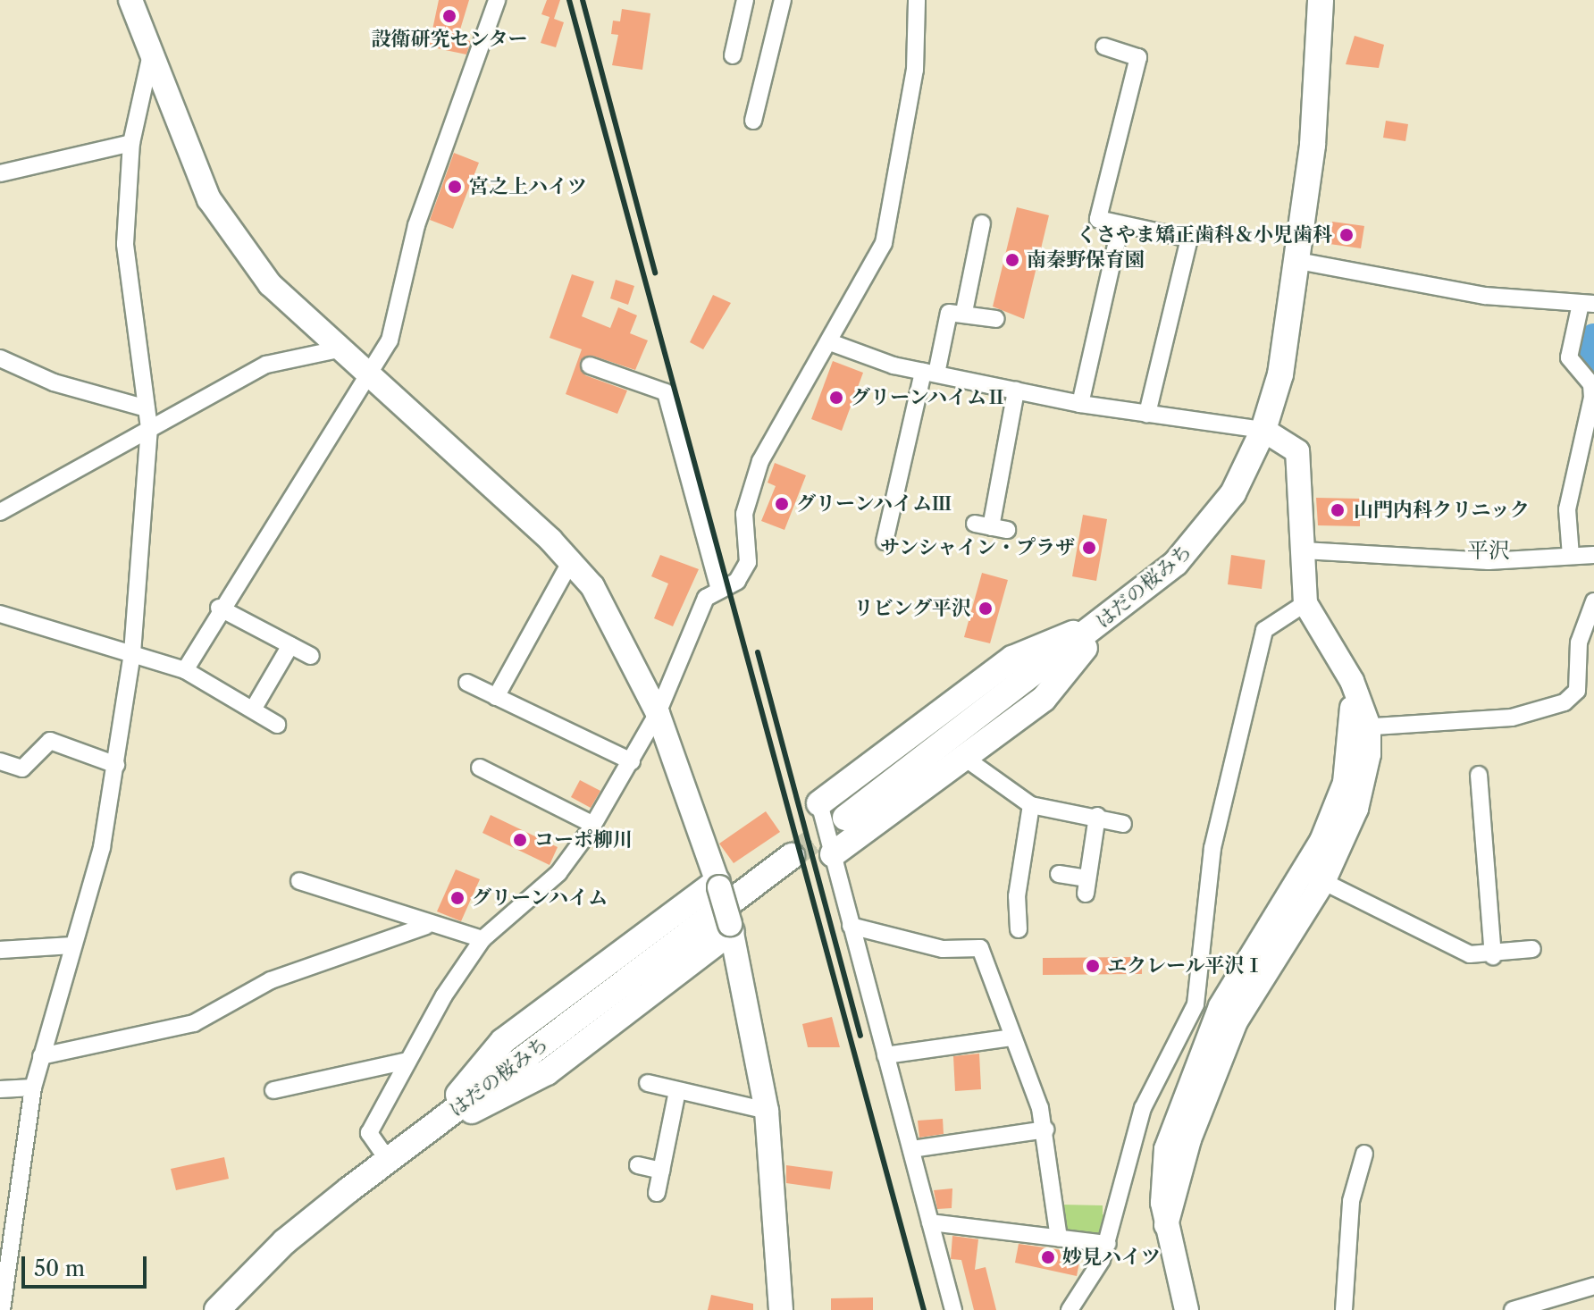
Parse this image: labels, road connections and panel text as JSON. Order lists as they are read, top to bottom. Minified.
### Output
{"streets":{"main road":["はだの桜みち"]},"districts":["平沢"],"places":["設衛研究センター","宮之上ハイツ","くさやま矯正歯科＆小児歯科","南秦野保育園","グリーンハイムⅡ","グリーンハイムⅢ","山門内科クリニック","サンシャイン・プラザ","リビング平沢","コーポ柳川","グリーンハイム","エクレール平沢Ⅰ","妙見ハイツ"],"scale_bar":"50 m"}
